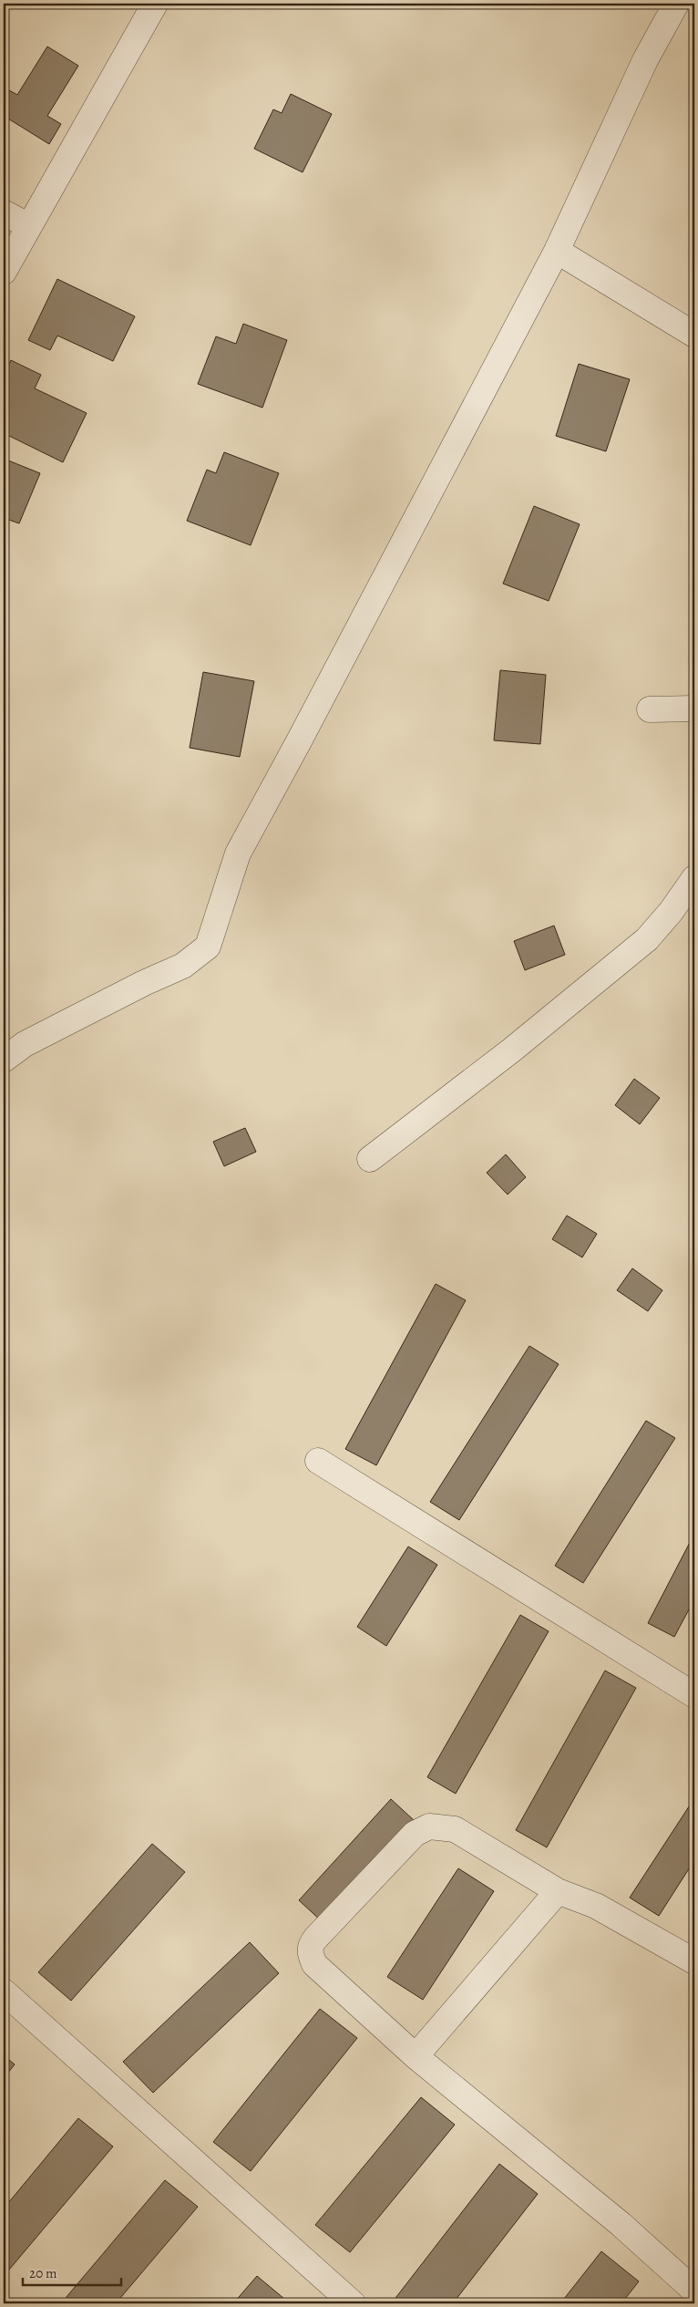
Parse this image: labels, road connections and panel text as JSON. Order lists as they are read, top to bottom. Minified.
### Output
{"scale_bar":"20 m"}
